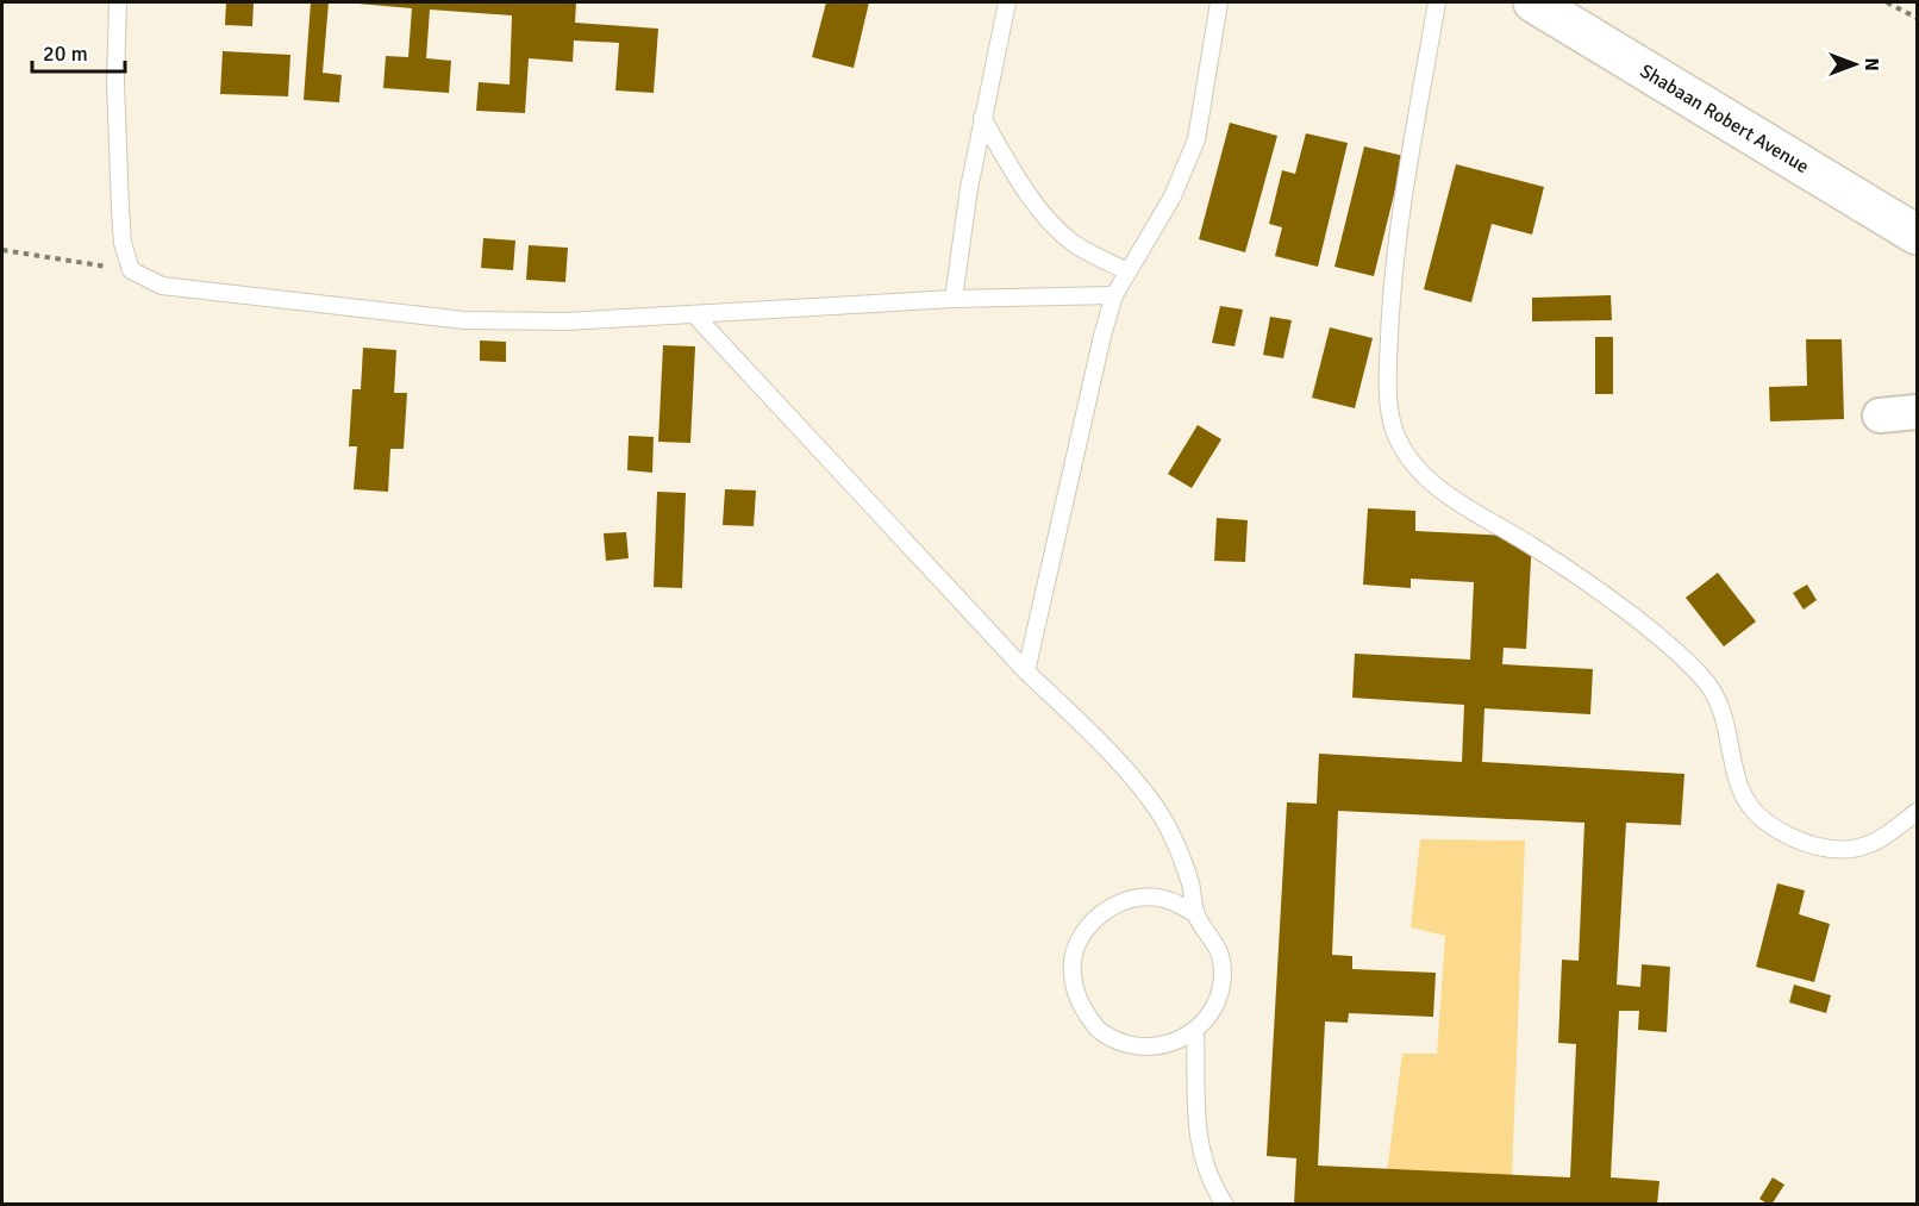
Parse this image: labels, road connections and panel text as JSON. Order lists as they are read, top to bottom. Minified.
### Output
{"streets":{"street":["Shabaan Robert Avenue"]},"scale_bar":"20 m","north":"right"}
